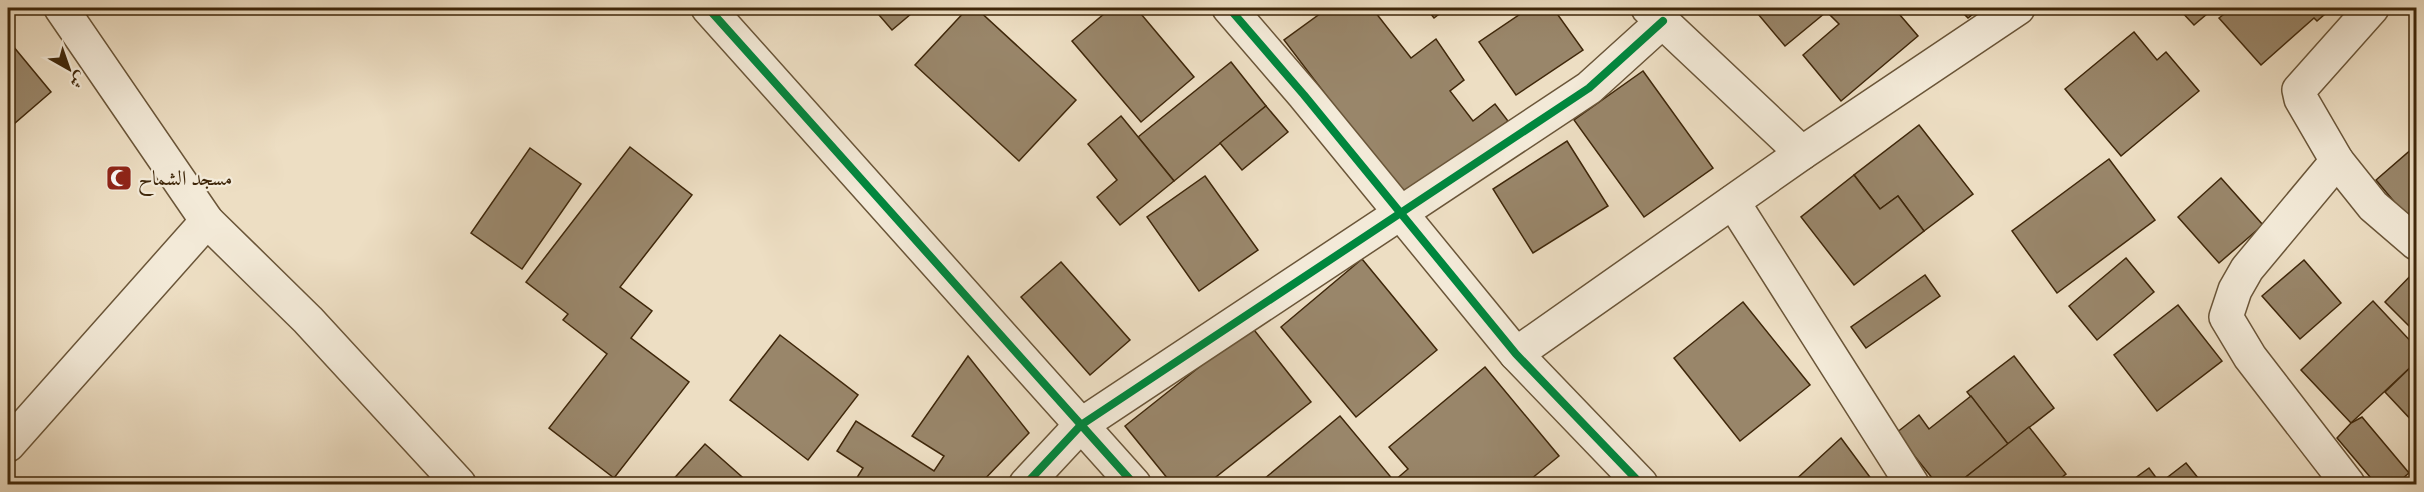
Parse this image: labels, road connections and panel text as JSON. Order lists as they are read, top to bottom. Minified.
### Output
{"places":{"mosque":["مسجد الشماح"]},"north":"bottom right"}
